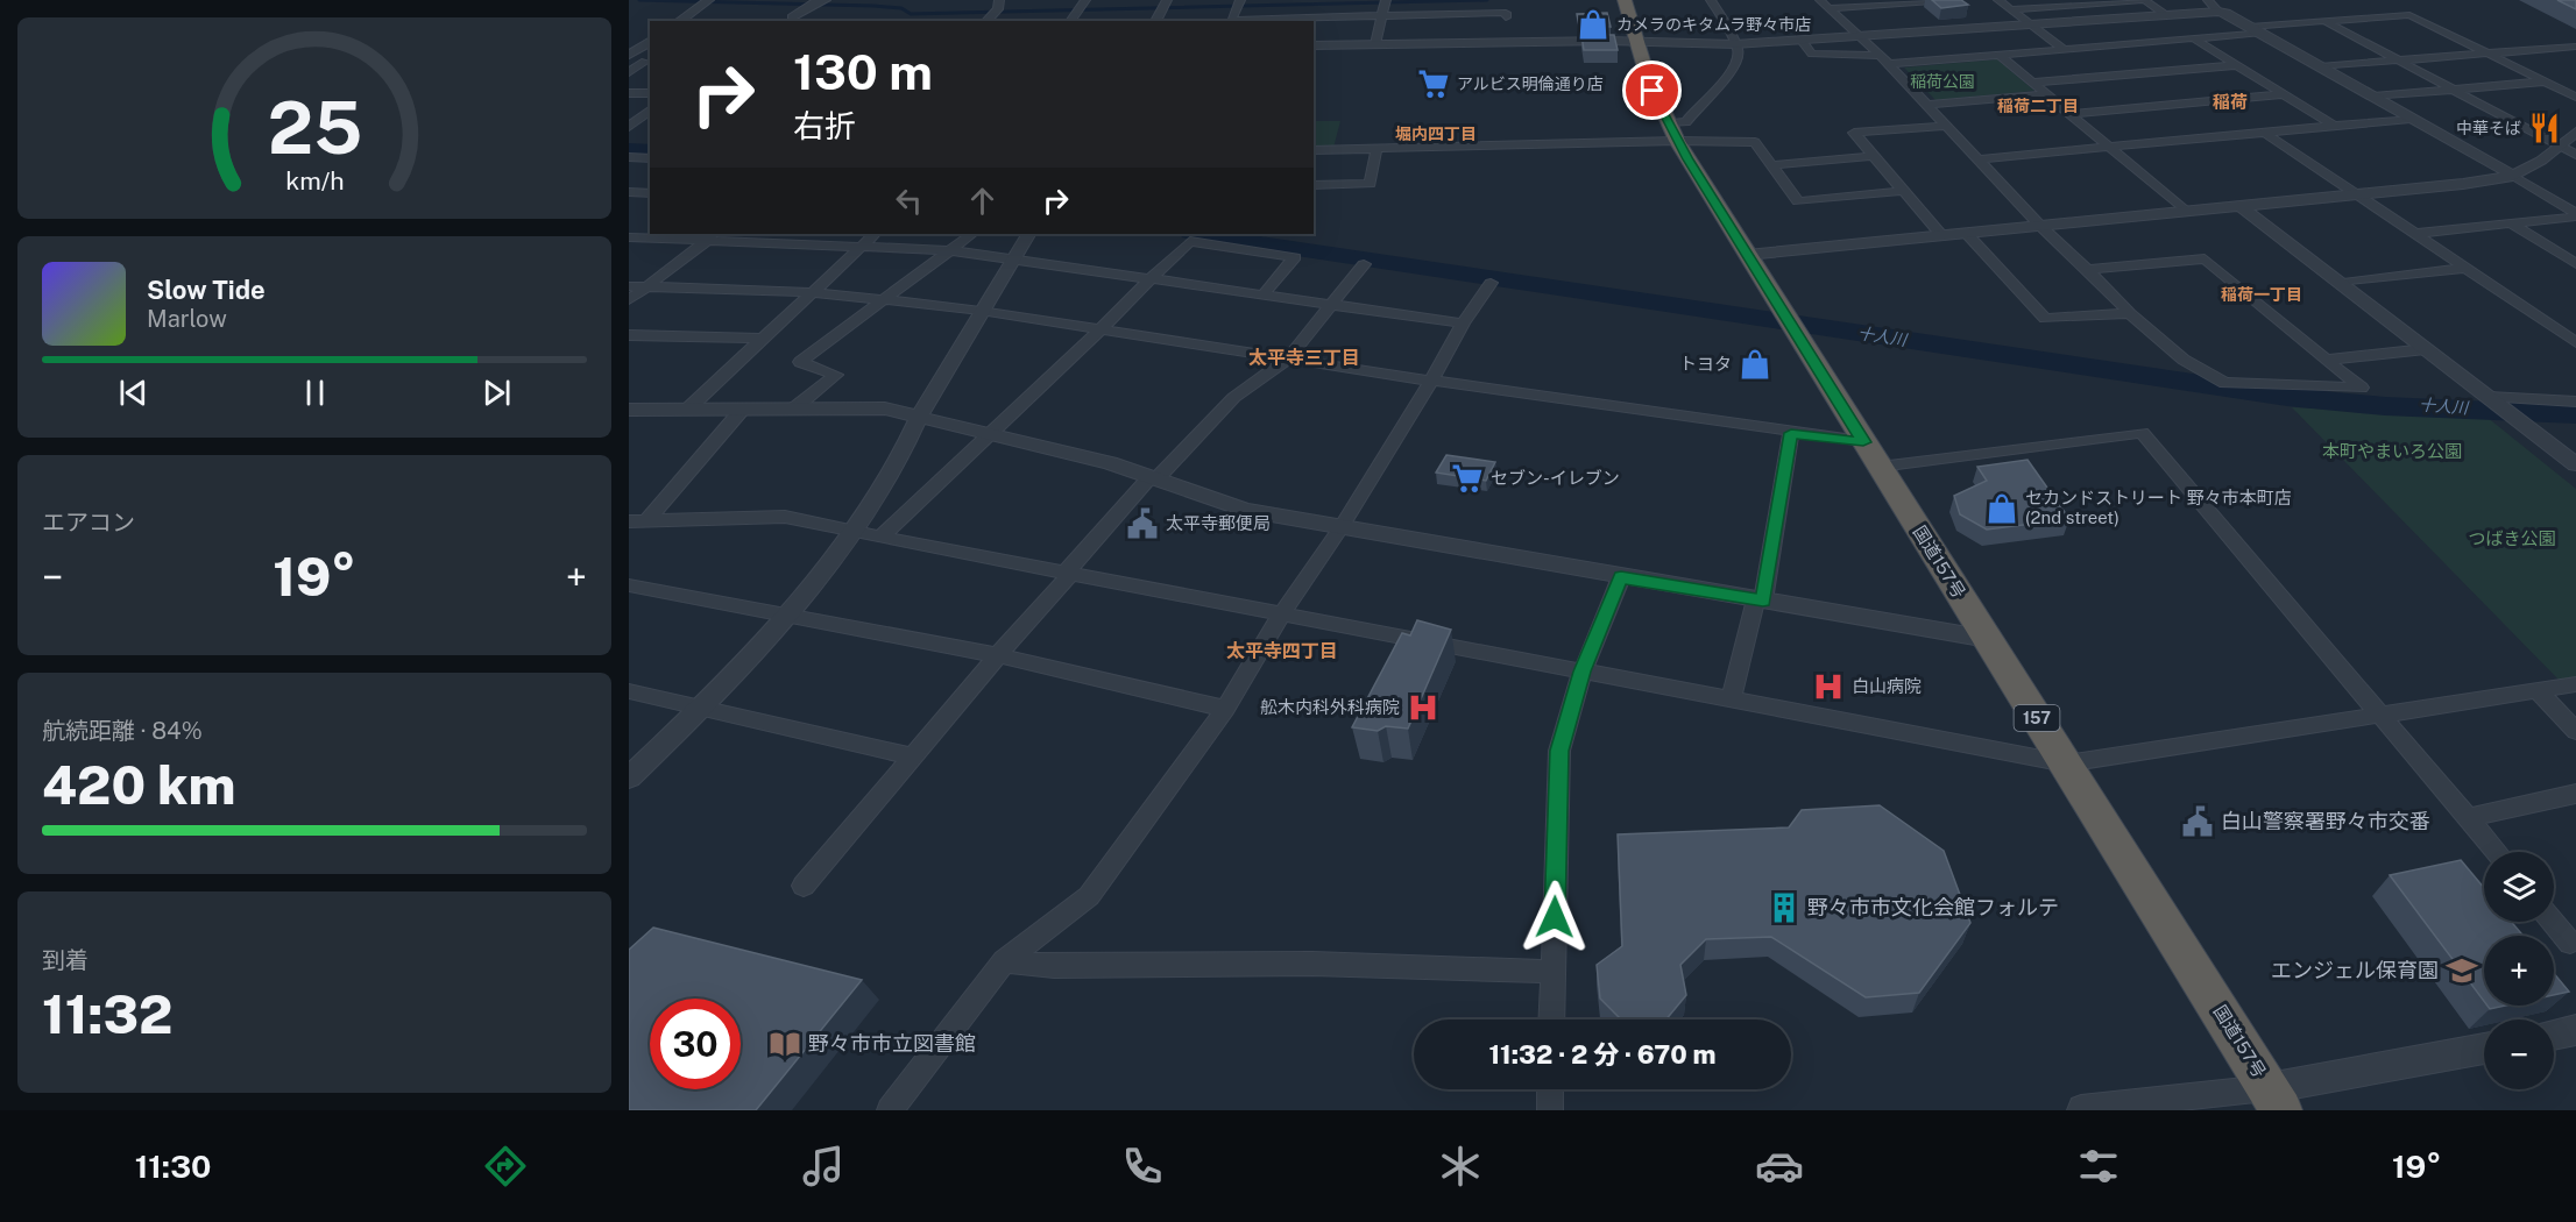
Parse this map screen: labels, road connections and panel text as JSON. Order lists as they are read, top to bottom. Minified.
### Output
{"streets":{"highway":["国道157号","157"]},"districts":["稲荷","稲荷二丁目","堀内四丁目","稲荷一丁目","太平寺三丁目","太平寺四丁目"],"water":["十人川"],"parks":["稲荷公園","本町やまいろ公園","つばき公園"],"places":{"shop":["カメラのキタムラ野々市店","トヨタ","セカンドストリート 野々市本町店 (2nd street)"],"supermarket":["アルビス明倫通り店","セブン-イレブン"],"restaurant":["中華そば"],"public building":["太平寺郵便局","白山警察署野々市交番"],"hospital":["白山病院","舩木内科外科病院"],"building":["野々市市文化会館フォルテ"],"school or university":["エンジェル保育園"],"library":["野々市市立図書館"]},"page":{"turn":["130 m","右折"],"song":["Slow Tide","Marlow"],"tile":["エアコン",["航続距離 · 84%","420 km"],["到着","11:32"]],"heat":["−","19°","+"],"map_buttons":["+","−"],"limit":"30","trip":"11:32 · 2 分 · 670 m","tabs":["11:30","19°"],"gauge":["25","km/h"]}}
